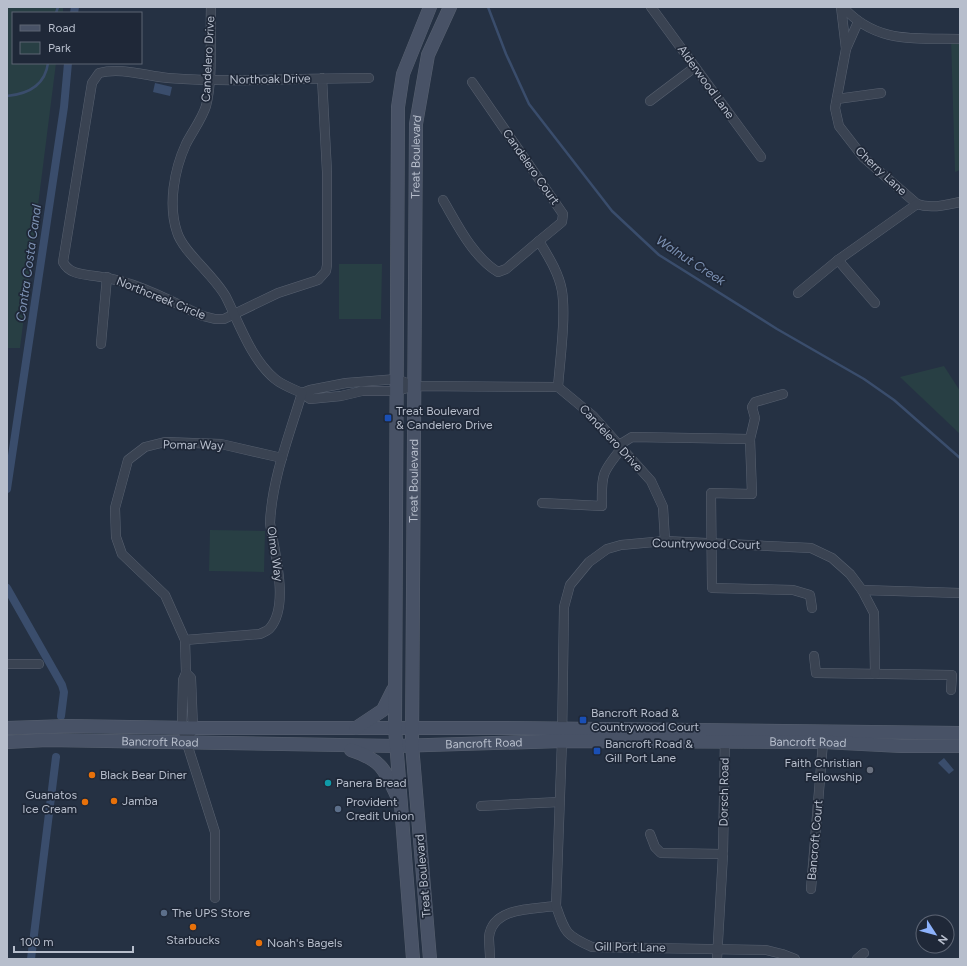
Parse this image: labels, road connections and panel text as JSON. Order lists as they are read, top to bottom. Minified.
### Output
{"streets":{"main road":["Treat Boulevard","Bancroft Road"],"street":["Candelero Drive","Northoak Drive","Alderwood Lane","Candelero Court","Cherry Lane","Northcreek Circle","Pomar Way","Countrywood Court","Olmo Way","Dorsch Road","Bancroft Court","Gill Port Lane"]},"crossings":[["Candelero Drive","Northoak Drive"],["Candelero Drive","Northcreek Circle"],["Candelero Drive","Countrywood Court"],["Candelero Drive","Olmo Way"],["Northoak Drive","Northcreek Circle"],["Treat Boulevard","Bancroft Road"],["Pomar Way","Olmo Way"],["Pomar Way","Bancroft Road"],["Countrywood Court","Bancroft Road"],["Countrywood Court","Gill Port Lane"],["Bancroft Road","Dorsch Road"],["Bancroft Road","Bancroft Court"],["Bancroft Road","Gill Port Lane"],["Dorsch Road","Gill Port Lane"]],"water":["Walnut Creek","Contra Costa Canal"],"places":{"transit":["Treat Boulevard & Candelero Drive","Bancroft Road & Countrywood Court","Bancroft Road & Gill Port Lane"],"other":["Faith Christian Fellowship","Black Bear Diner","Panera Bread","Jamba","Guanatos Ice Cream","Provident Credit Union","The UPS Store","Starbucks","Noah's Bagels"]},"legend":["Road","Park"],"scale_bar":"100 m","north":"bottom right"}
